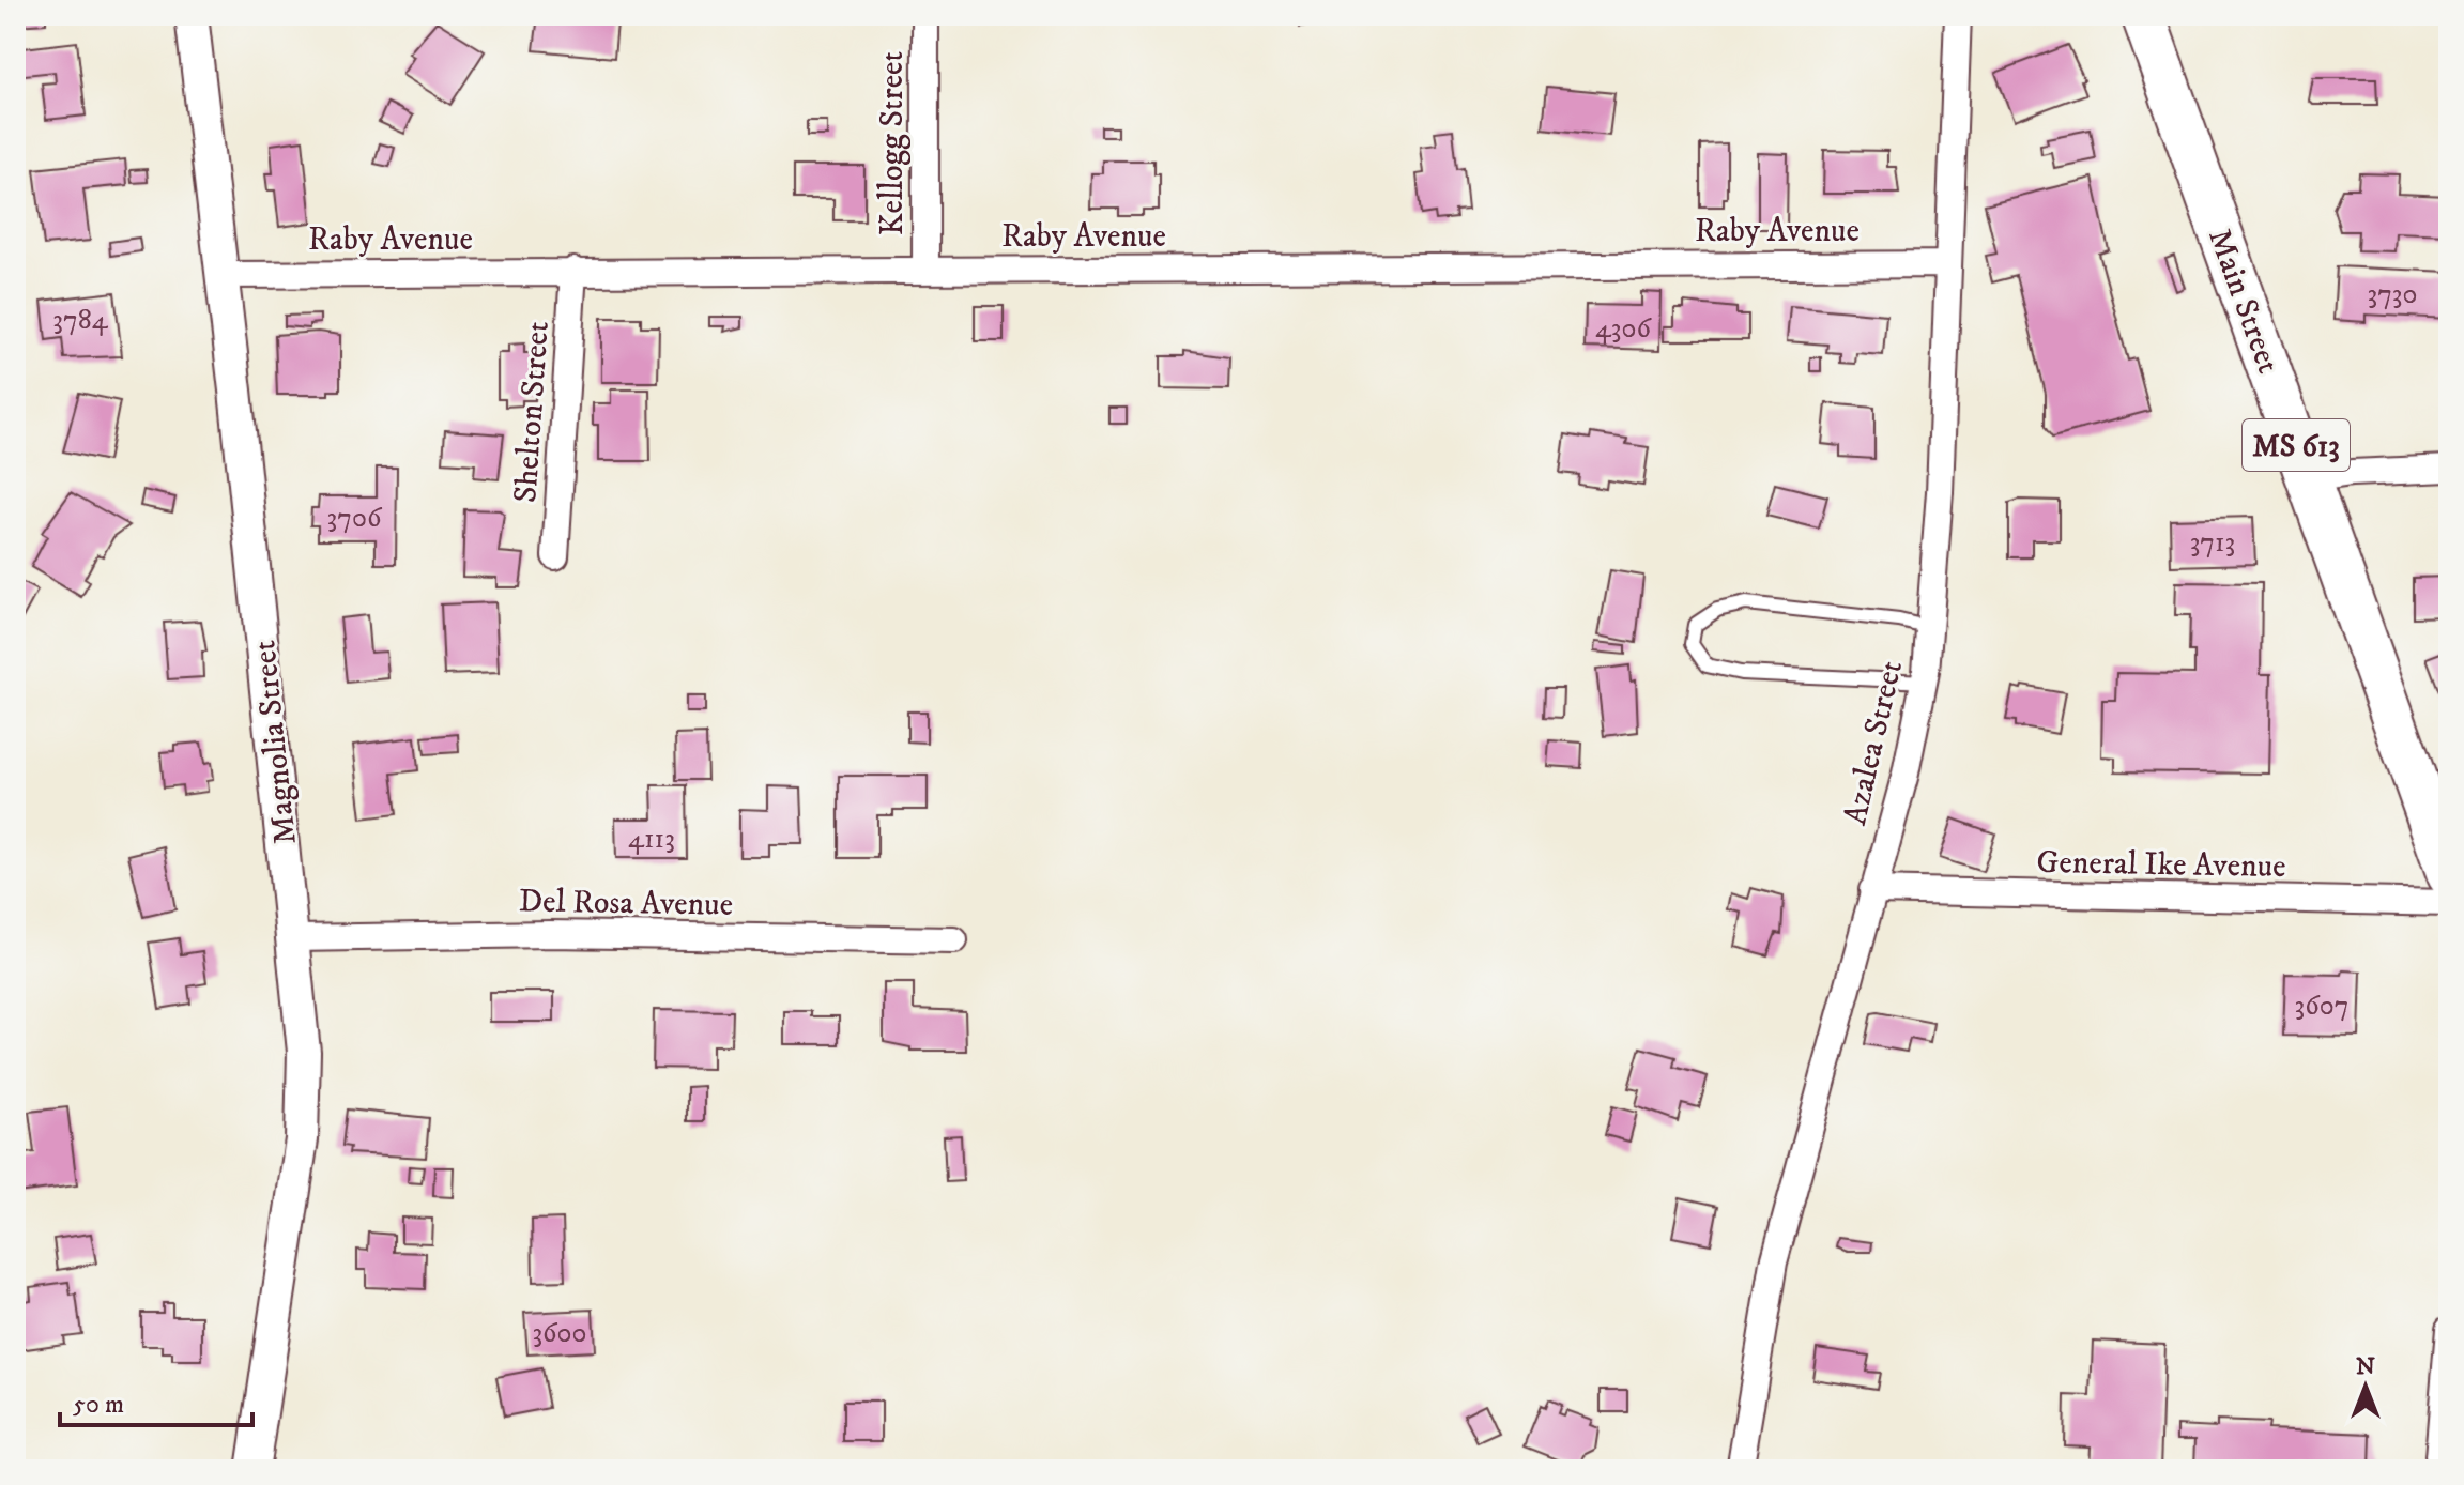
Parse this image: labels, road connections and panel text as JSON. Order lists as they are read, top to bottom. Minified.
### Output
{"streets":{"main road":["Main Street","MS 613"],"street":["Kellogg Street","Raby Avenue","Shelton Street","Magnolia Street","Azalea Street","General Ike Avenue","Del Rosa Avenue"]},"crossings":[["Kellogg Street","Raby Avenue"],["Raby Avenue","Shelton Street"],["Raby Avenue","Magnolia Street"],["Raby Avenue","Azalea Street"],["Magnolia Street","Del Rosa Avenue"],["Azalea Street","General Ike Avenue"]],"house_numbers":["3730","3784","4306","3706","3713","4113","3607","3600"],"scale_bar":"50 m","north":"top"}
